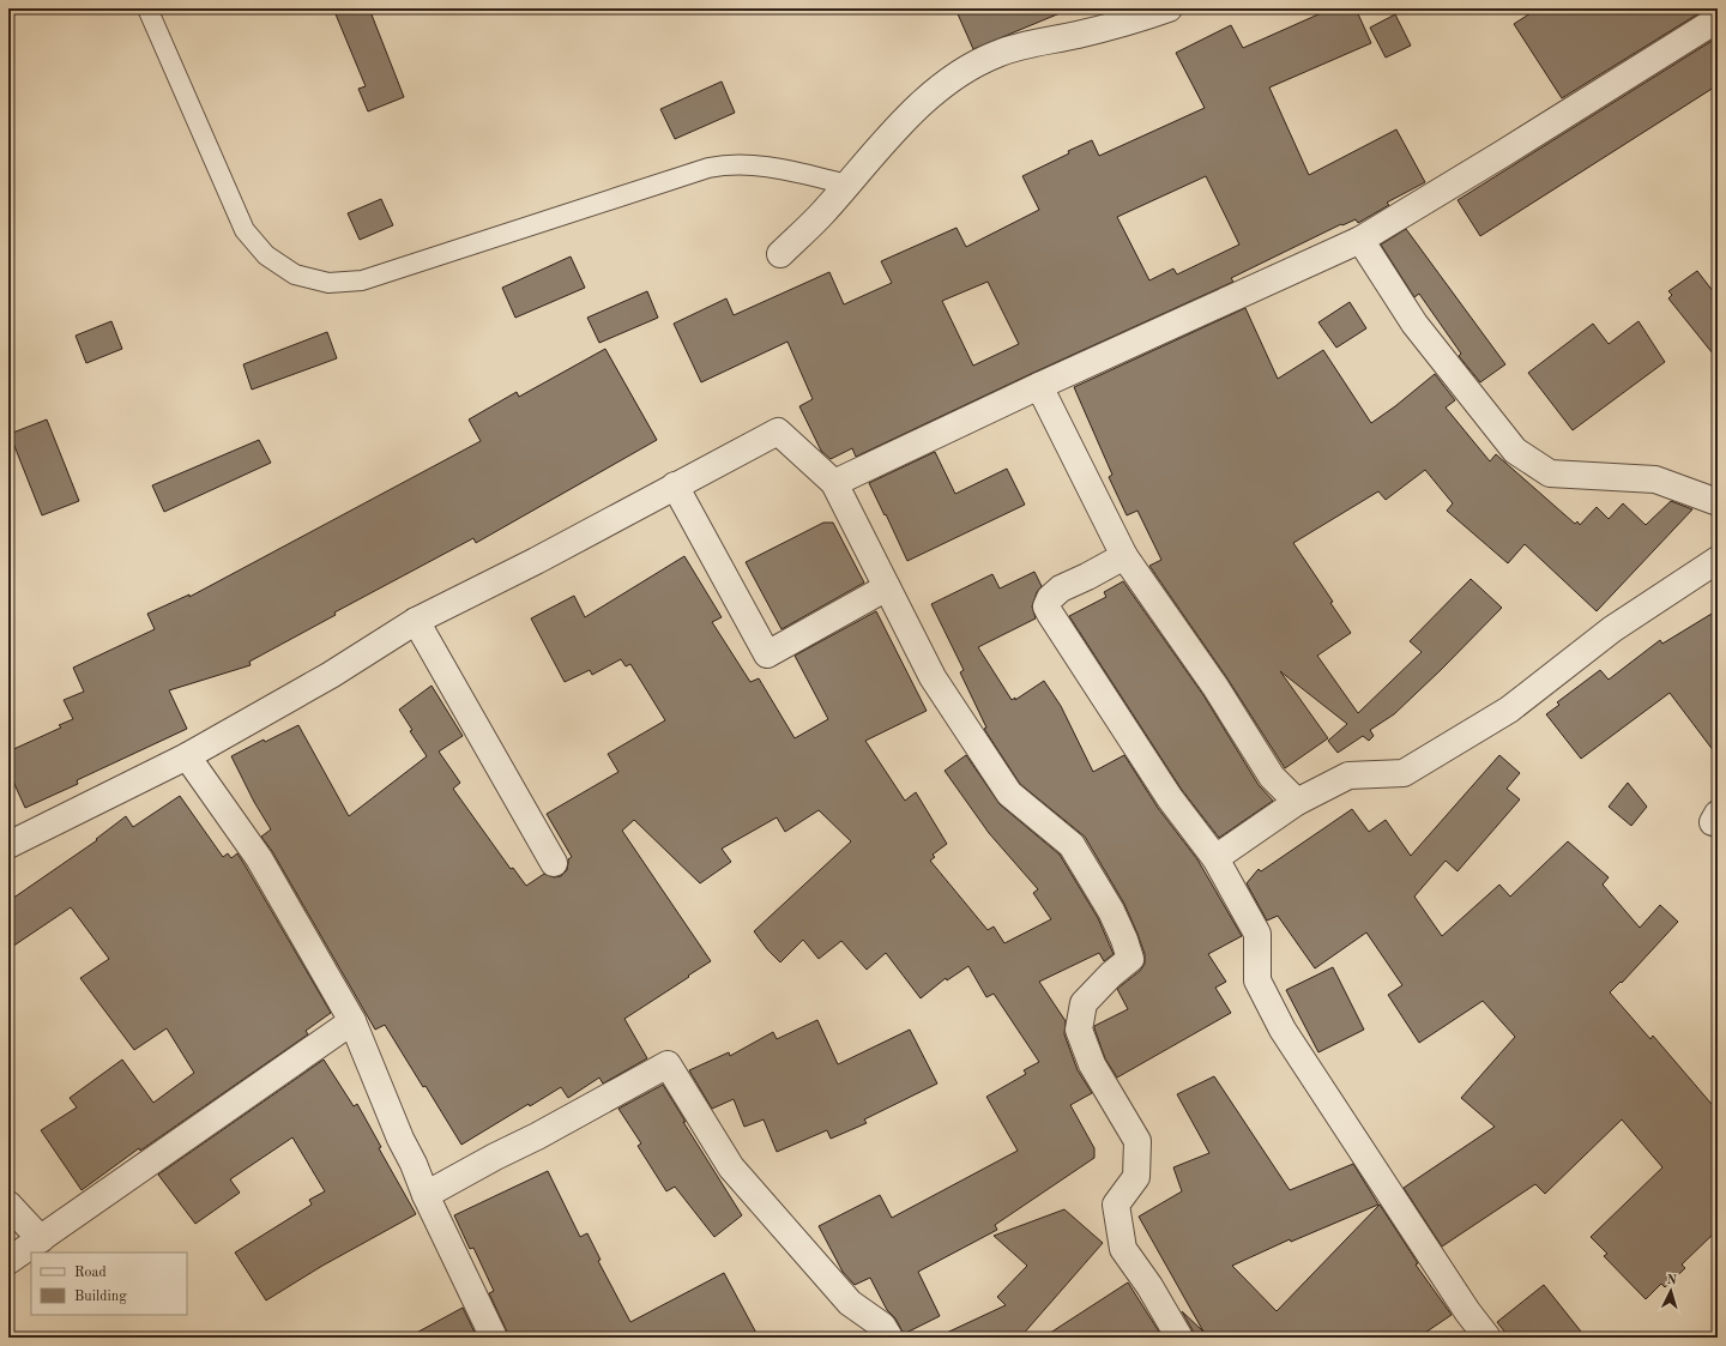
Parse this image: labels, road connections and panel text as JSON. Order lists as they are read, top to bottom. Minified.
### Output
{"legend":["Road","Building"],"north":"top"}
